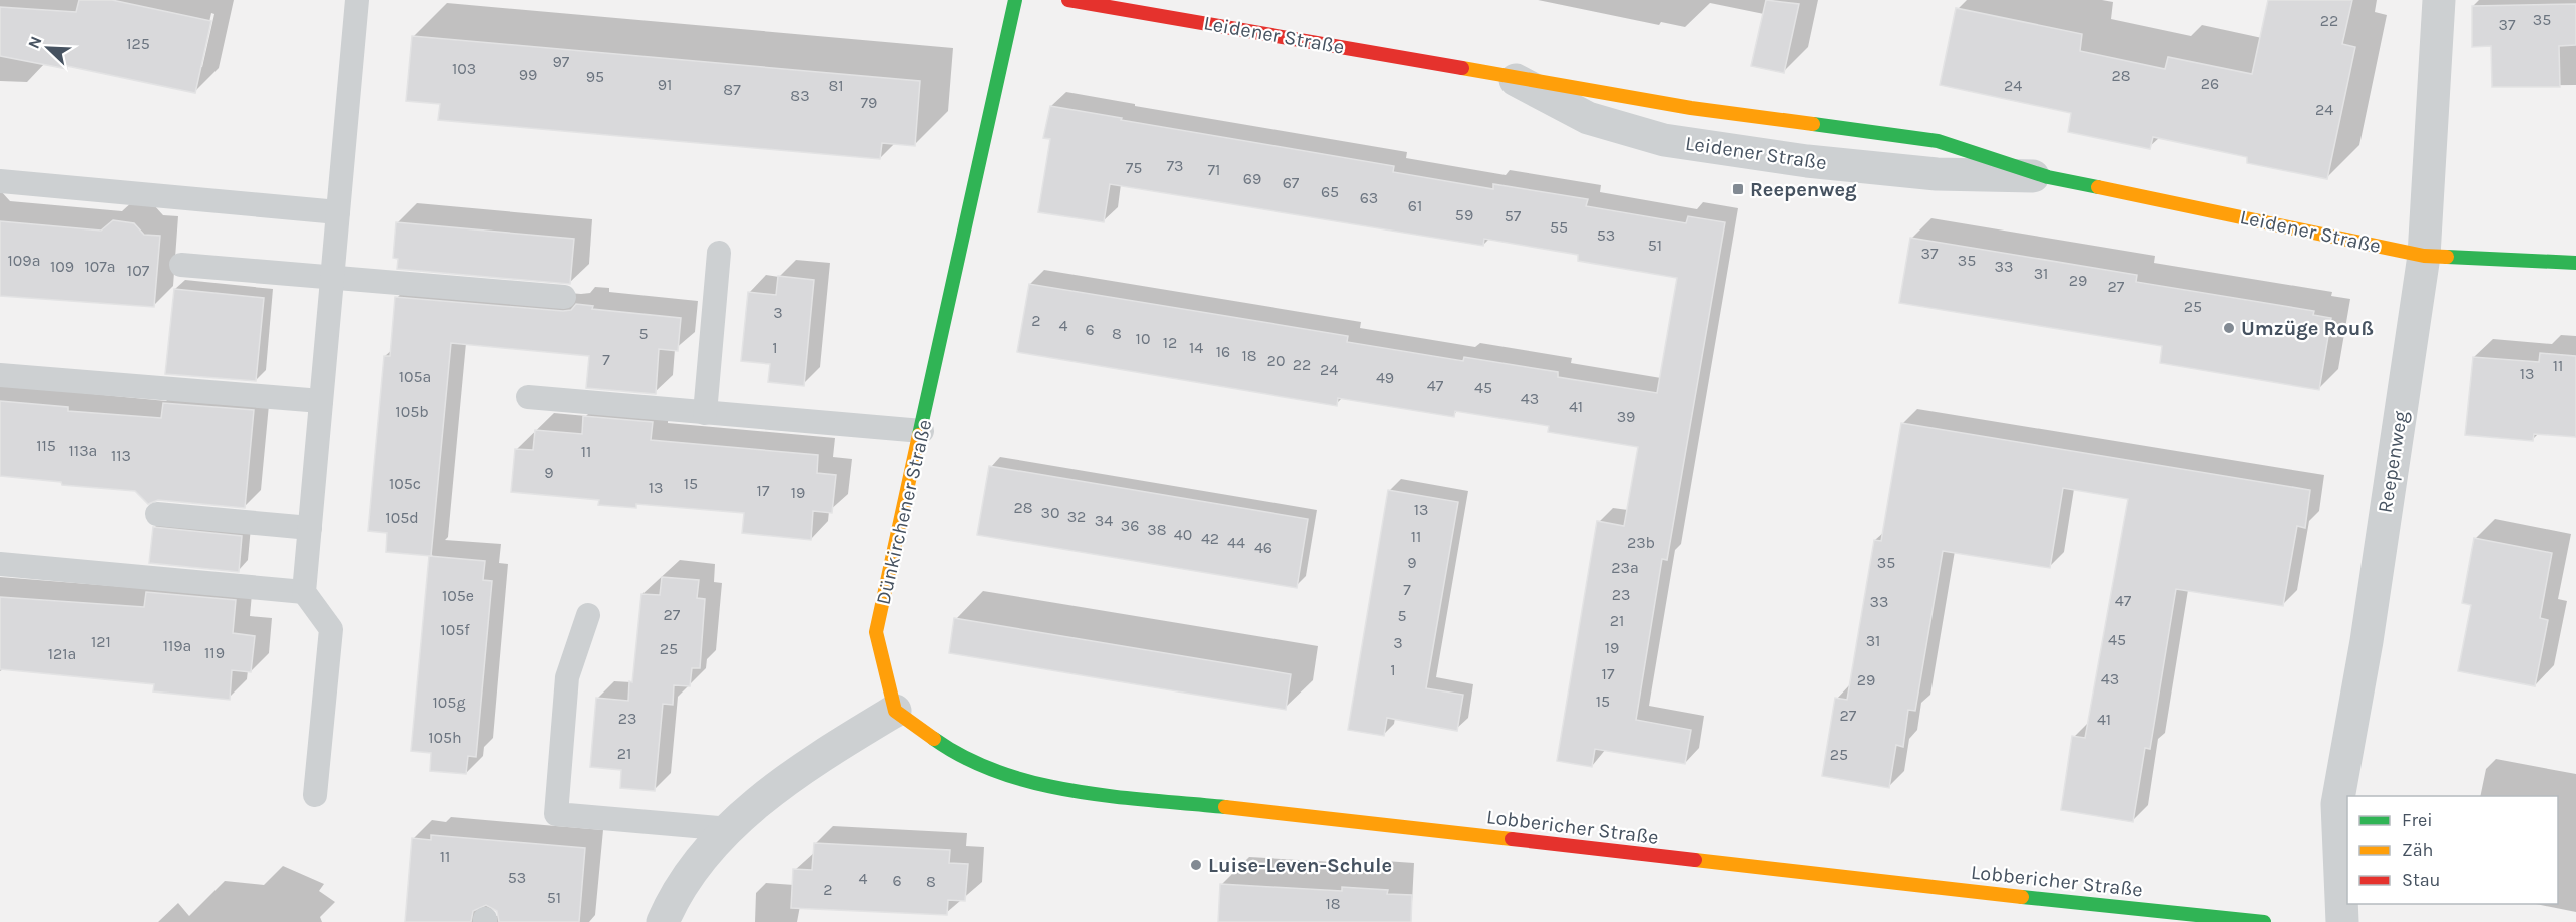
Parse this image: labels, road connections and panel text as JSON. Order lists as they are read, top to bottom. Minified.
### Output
{"streets":{"street":["Leidener Straße","Reepenweg","Dünkirchener Straße","Lobbericher Straße"]},"crossings":[["Leidener Straße","Reepenweg"],["Dünkirchener Straße","Lobbericher Straße"]],"places":{"transit":["Reepenweg"],"other":["Umzüge Rouß","Luise-Leven-Schule"]},"house_numbers":["35","22","37","125","97","103","99","28","95","26","91","81","24","87","83","79","24","73","75","71","69","67","65","63","61","59","57","55","53","51","37","109a","35","109","107a","33","107","31","29","27","25","3","2","4","6","5","8","10","12","1","14","16","18","7","20","22","11","24","13","105a","49","47","45","43","41","105b","39","115","113a","11","113","9","105c","15","13","17","19","28","13","30","32","105d","34","36","38","40","11","42","44","23b","46","9","35","23a","7","23","105e","47","33","27","5","21","105f","45","31","121","3","119a","19","25","119","121a","1","17","43","29","15","105g","27","23","41","105h","21","25","11","53","4","6","8","2","51","18"],"legend":["Frei","Zäh","Stau"],"north":"top left"}
